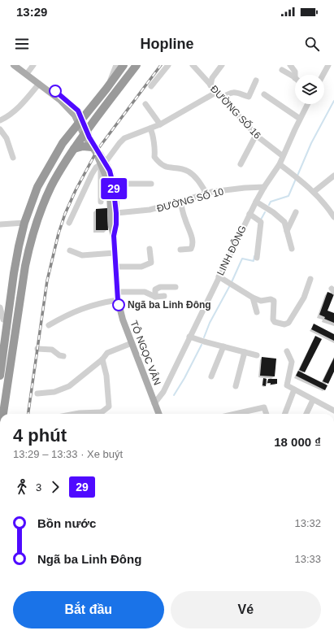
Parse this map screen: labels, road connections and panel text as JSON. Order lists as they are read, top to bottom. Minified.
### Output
{"streets":{"main road":["TÔ NGỌC VÂN"],"street":["ĐƯỜNG SỐ 16","ĐƯỜNG SỐ 10","LINH ĐÔNG"]},"crossings":[["ĐƯỜNG SỐ 16","LINH ĐÔNG"],["ĐƯỜNG SỐ 10","LINH ĐÔNG"],["ĐƯỜNG SỐ 10","TÔ NGỌC VÂN"],["LINH ĐÔNG","TÔ NGỌC VÂN"]],"places":["Ngã ba Linh Đông"],"lines":["bus line 29"],"page":{"status":"13:29","header":"Hopline","on_map":"29","heading":["4 phút","13:29 – 13:33 · Xe buýt","18 000 ₫"],"legs":["3","29"],"list":[{"name":"Bồn nước","value":"13:32"},{"name":"Ngã ba Linh Đông","value":"13:33"}],"buttons":["Bắt đầu","Vé"]}}
